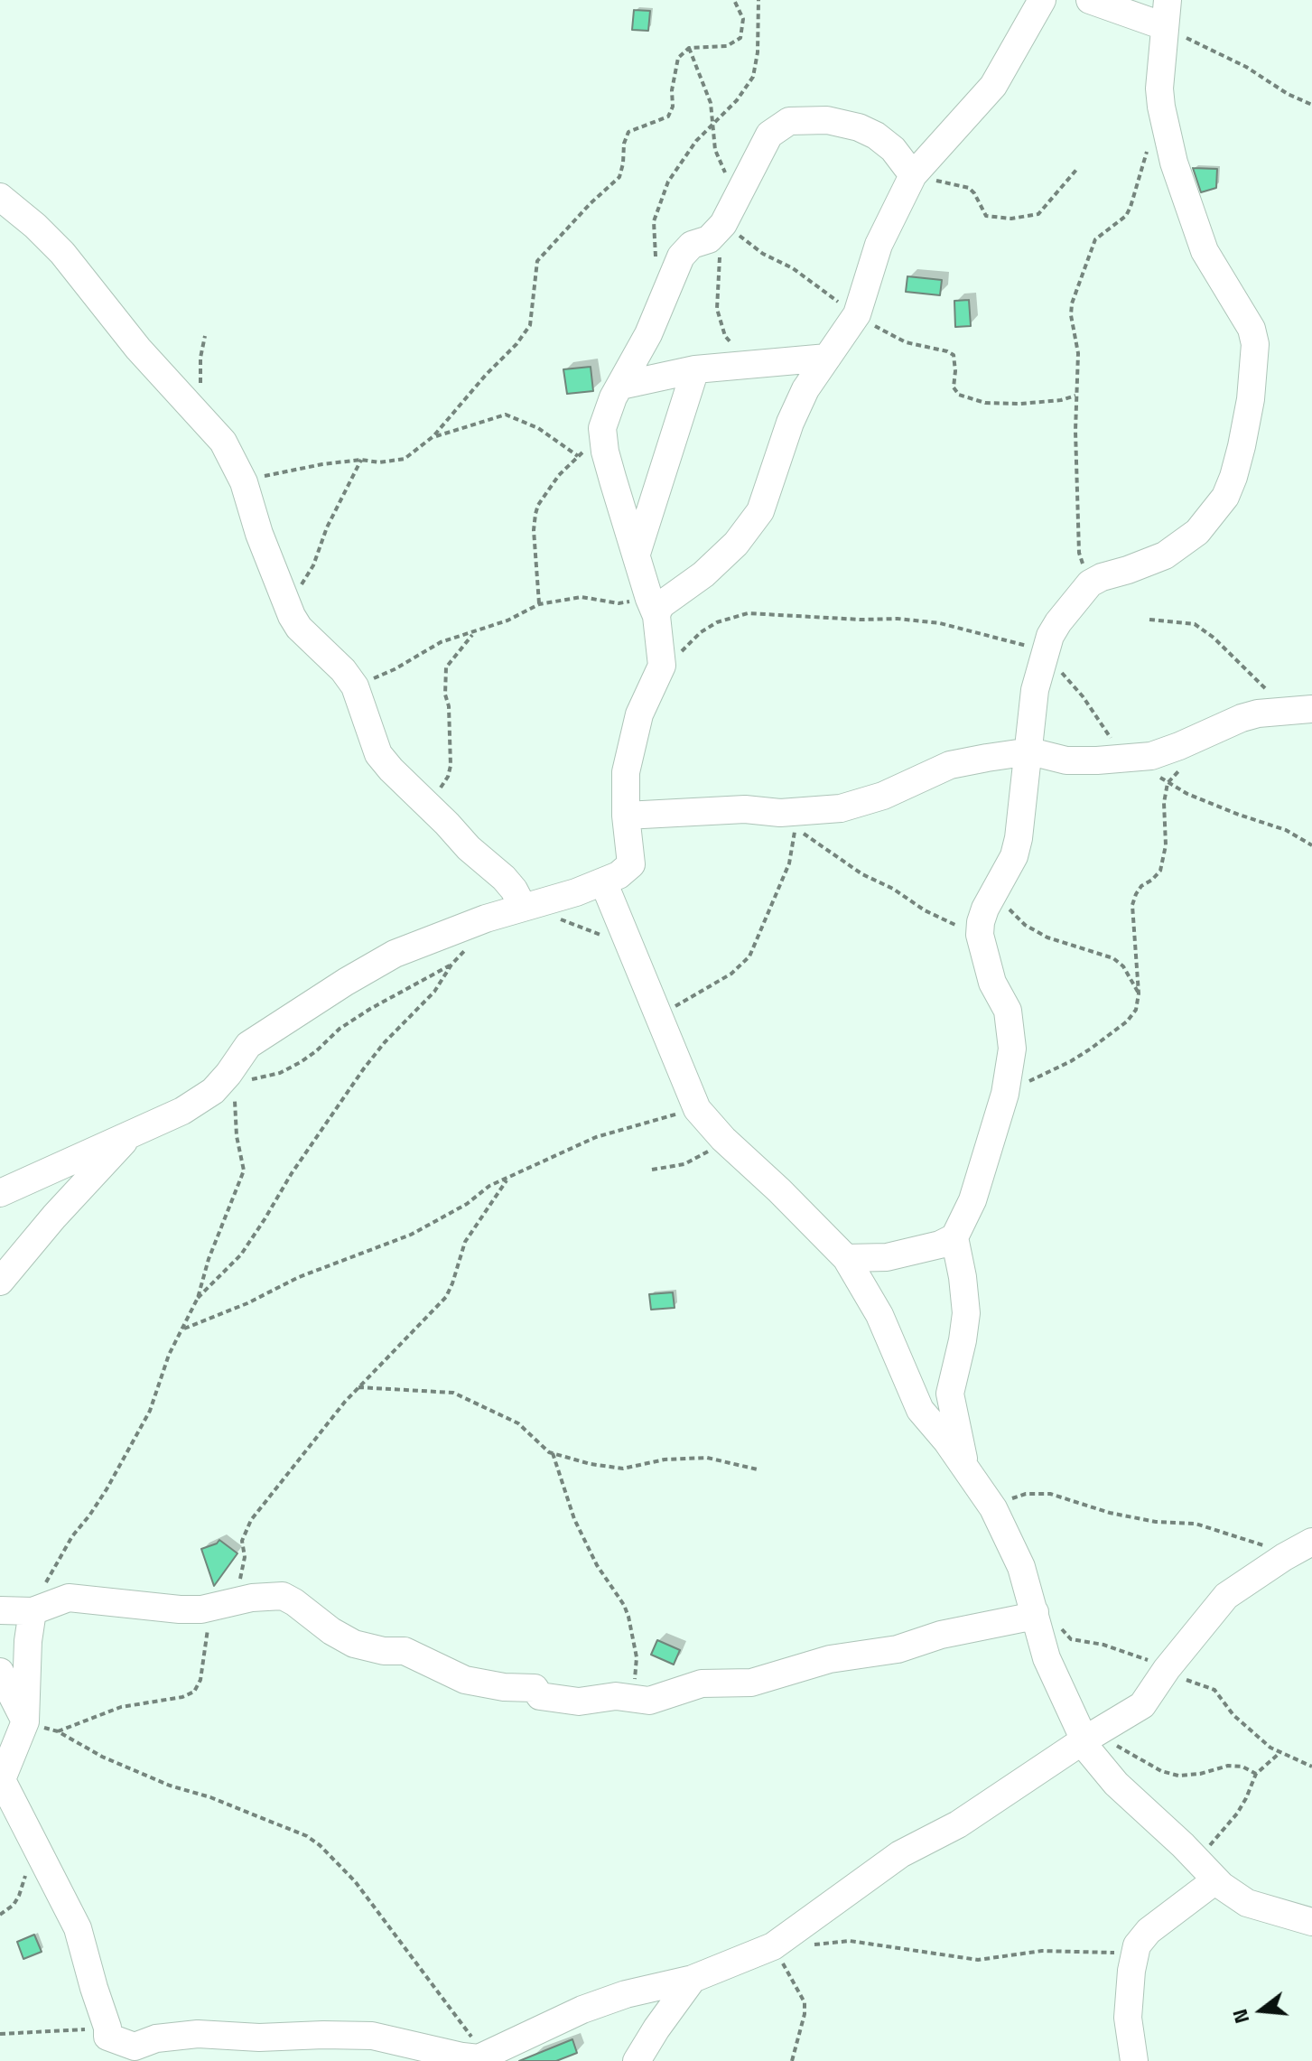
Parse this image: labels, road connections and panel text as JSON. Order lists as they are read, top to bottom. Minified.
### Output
{"north":"left"}
